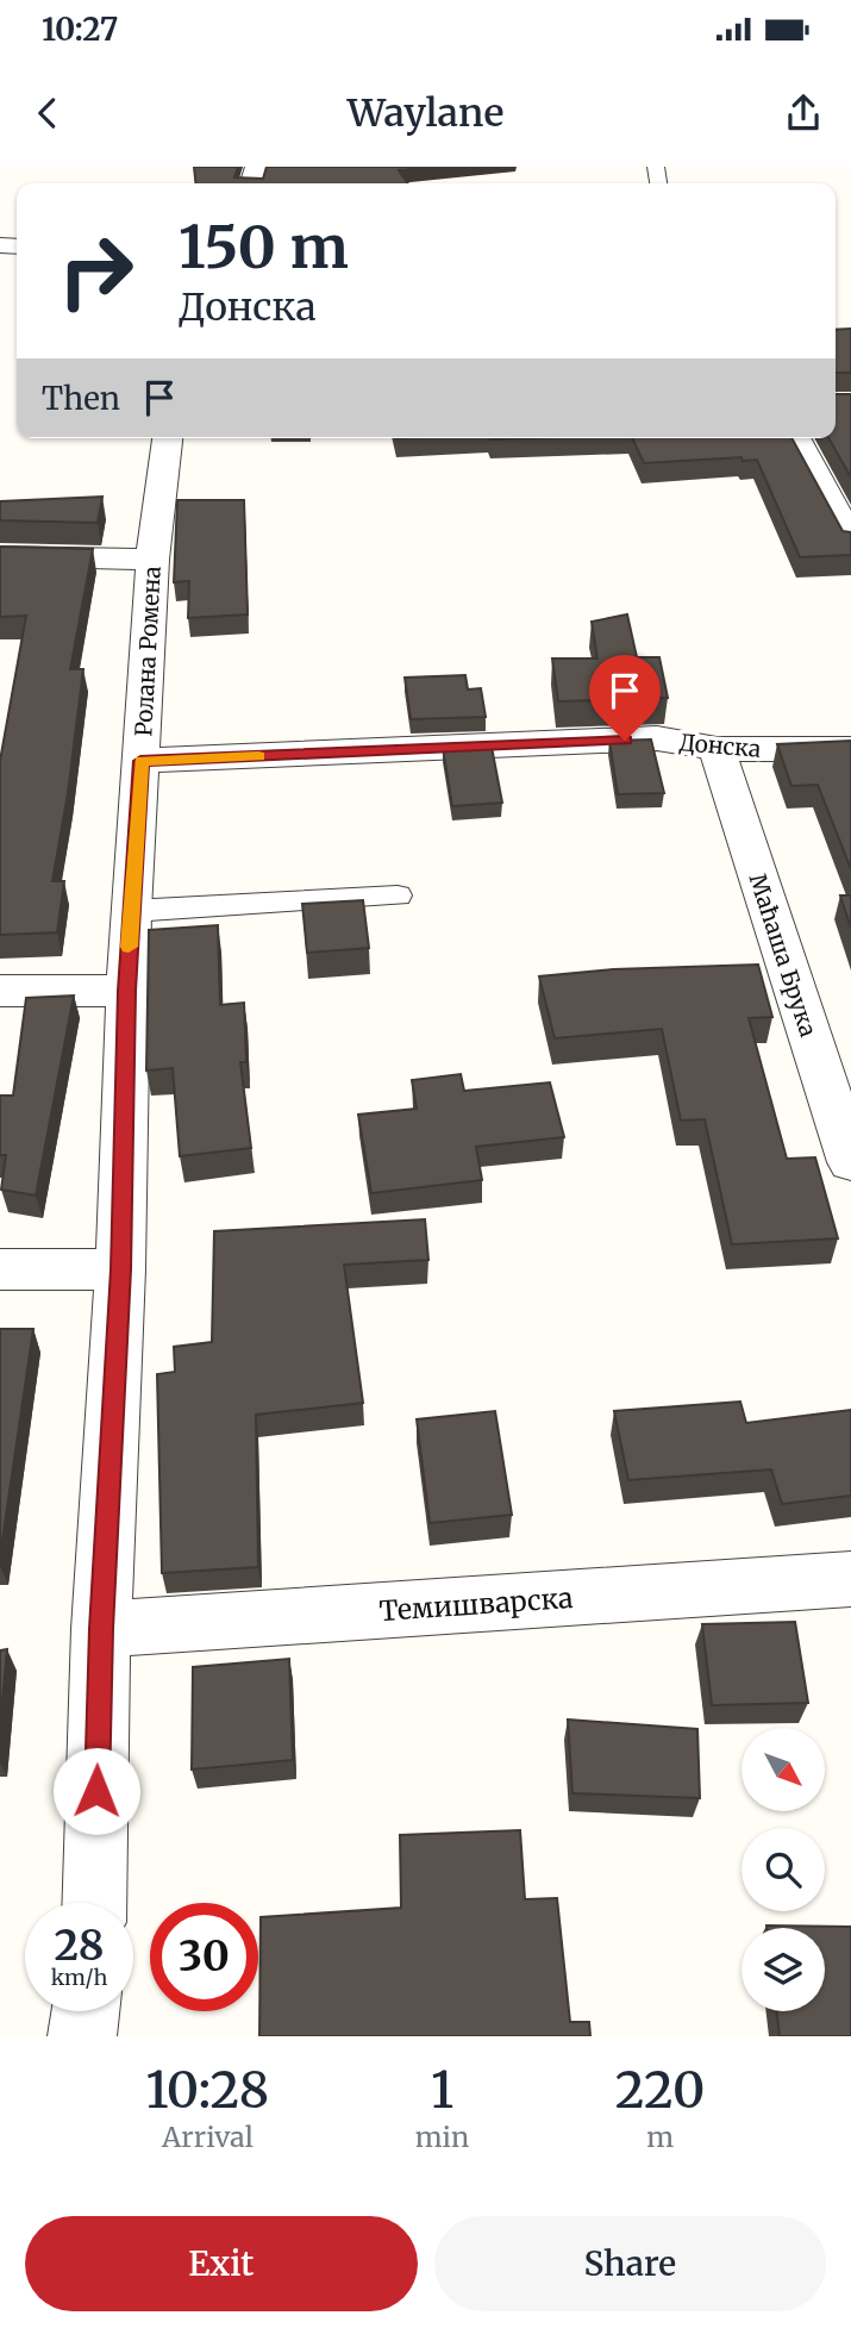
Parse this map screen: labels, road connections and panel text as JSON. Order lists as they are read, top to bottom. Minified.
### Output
{"streets":{"street":["Ролана Ромена","Донска","Маћаша Брука","Темишварска"]},"crossings":[["Ролана Ромена","Донска"],["Ролана Ромена","Темишварска"],["Донска","Маћаша Брука"]],"north":"bottom right","page":{"status":"10:27","header":"Waylane","turn":["150 m","Донска"],"then":"Then","speed":"28 km/h","limit":"30","eta":["10:28","Arrival","1","min","220","m"],"buttons":["Exit","Share"]}}
